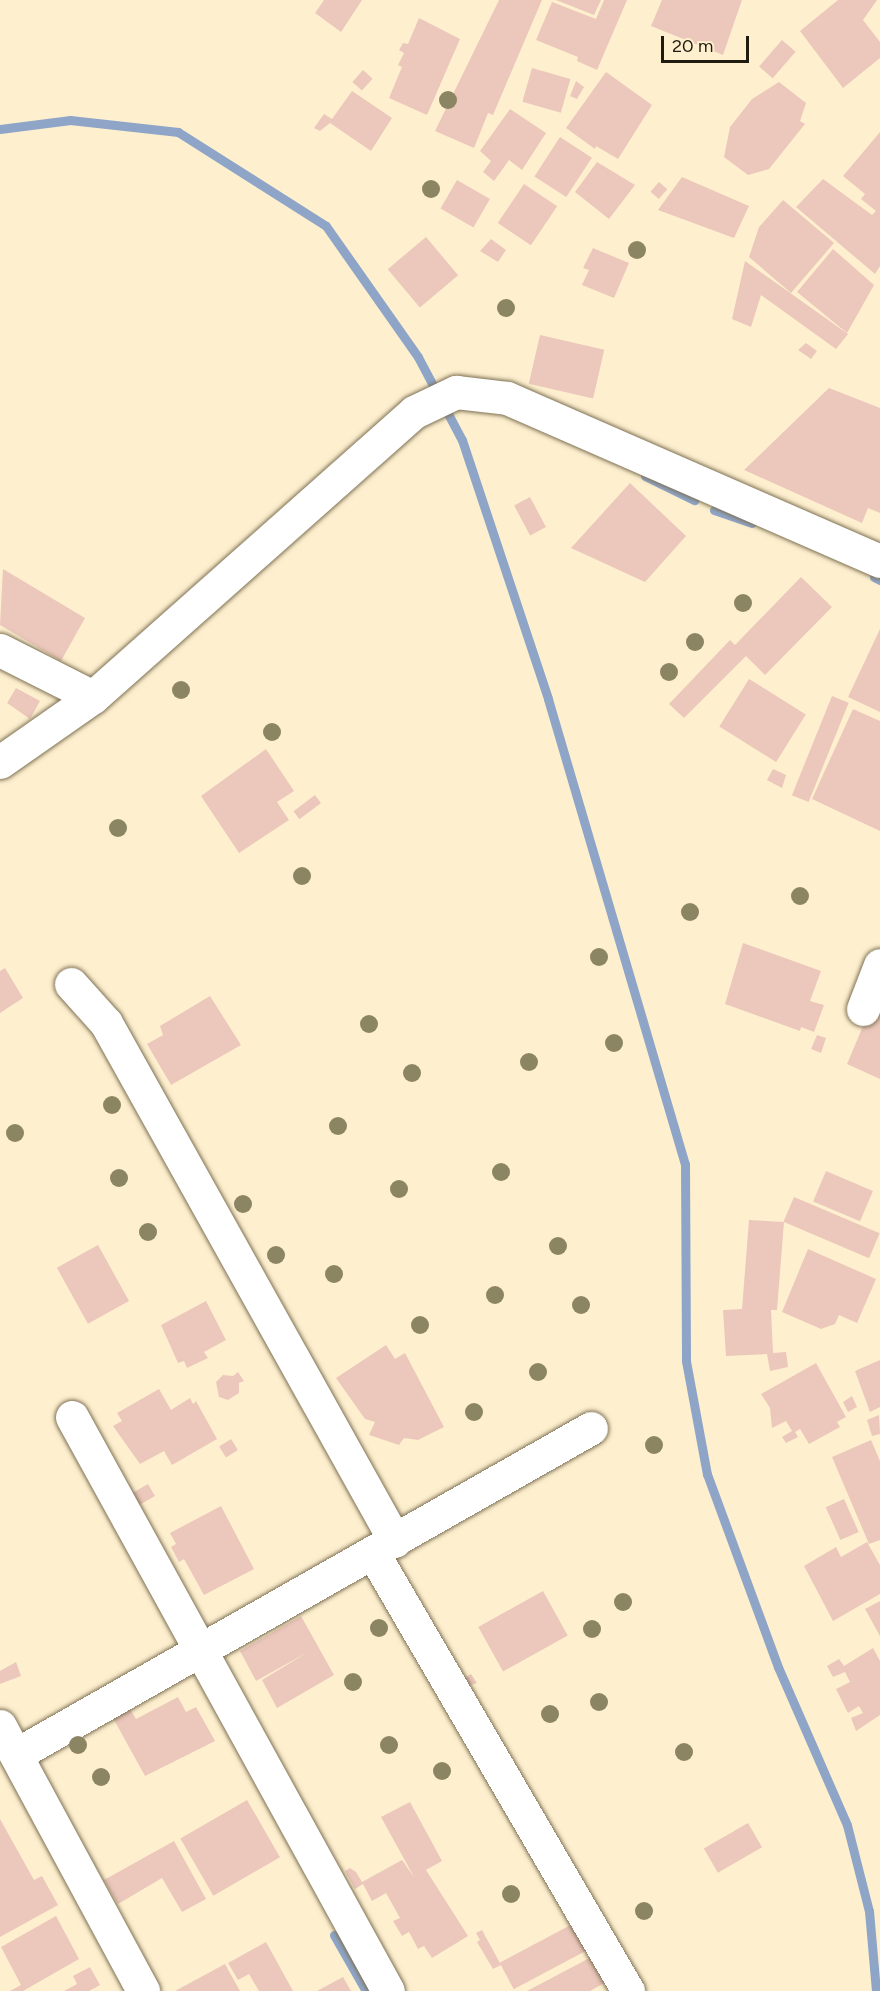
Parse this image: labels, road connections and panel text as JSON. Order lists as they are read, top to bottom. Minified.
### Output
{"scale_bar":"20 m"}
